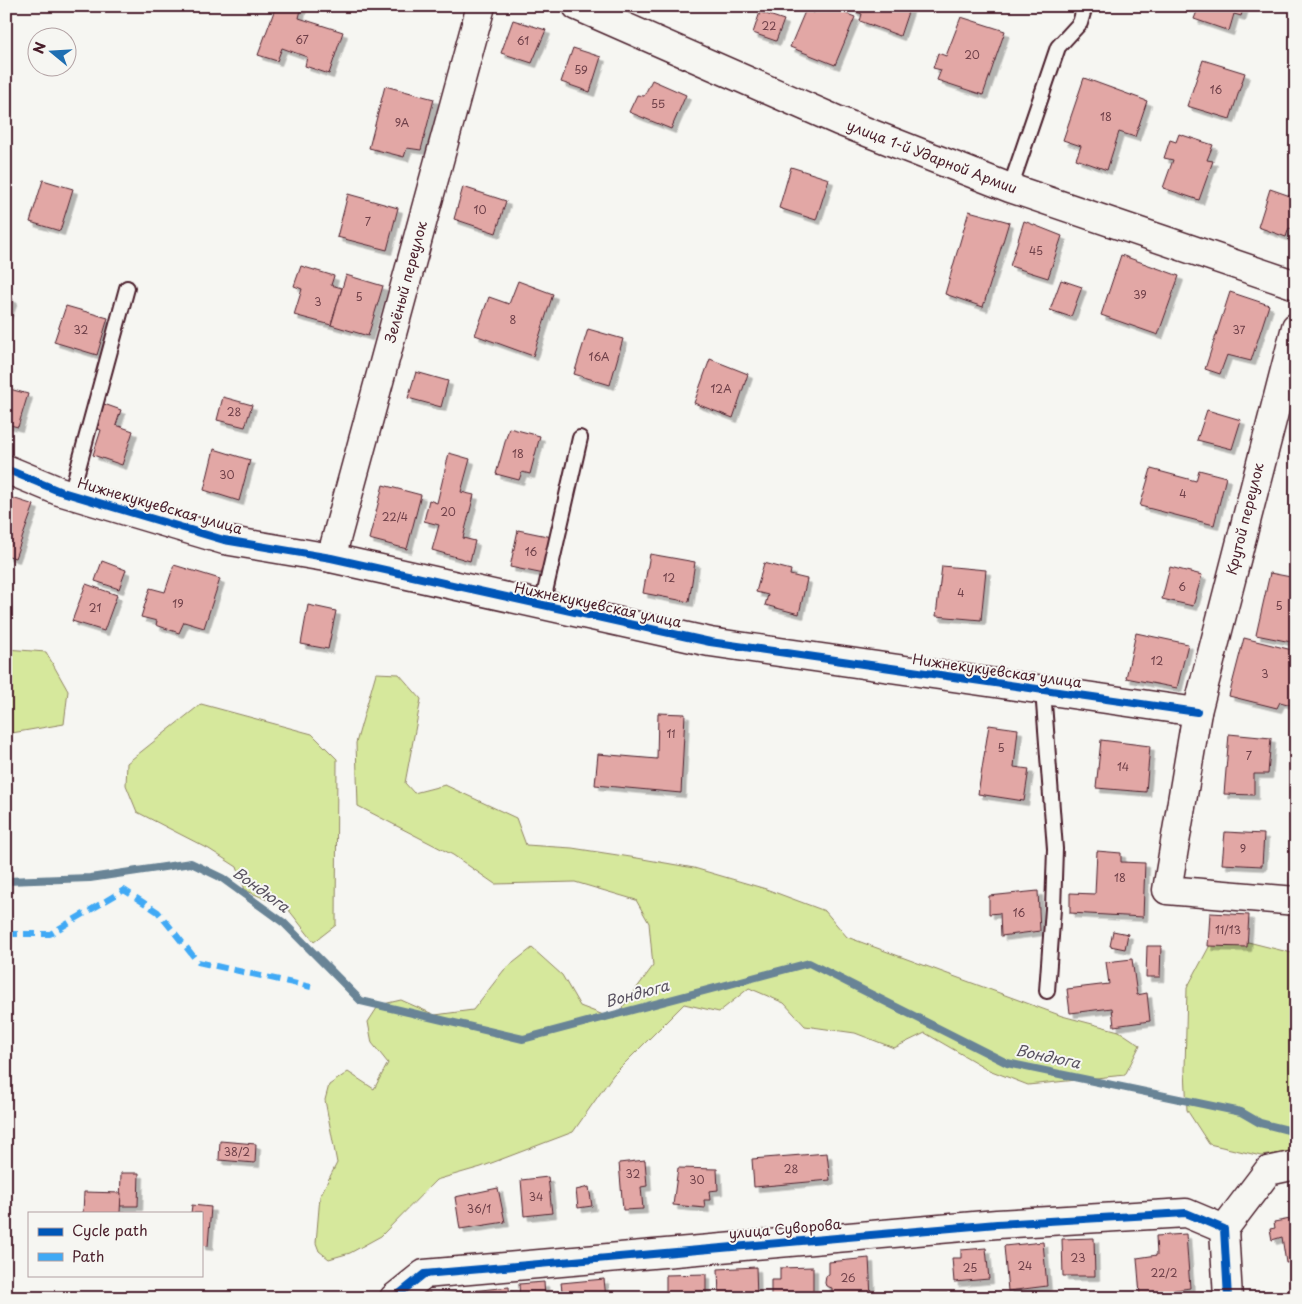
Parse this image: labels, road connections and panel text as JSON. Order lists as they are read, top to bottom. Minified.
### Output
{"streets":{"street":["улица 1-й Ударной Армии","Зелёный переулок","Нижнекукуевская улица","Крутой переулок","улица Суворова"]},"crossings":[["Зелёный переулок","Нижнекукуевская улица"],["Нижнекукуевская улица","Крутой переулок"]],"water":["Вондюга"],"house_numbers":["22","67","61","20","59","16","55","18","9А","10","7","45","39","5","3","8","32","37","16А","12А","28","18","30","4","20","22/4","16","12","6","4","19","5","21","12","3","11","5","7","14","9","18","16","11/13","38/2","28","32","30","34","36/1","23","24","25","22/2","26"],"legend":["Cycle path","Path"],"north":"left"}
